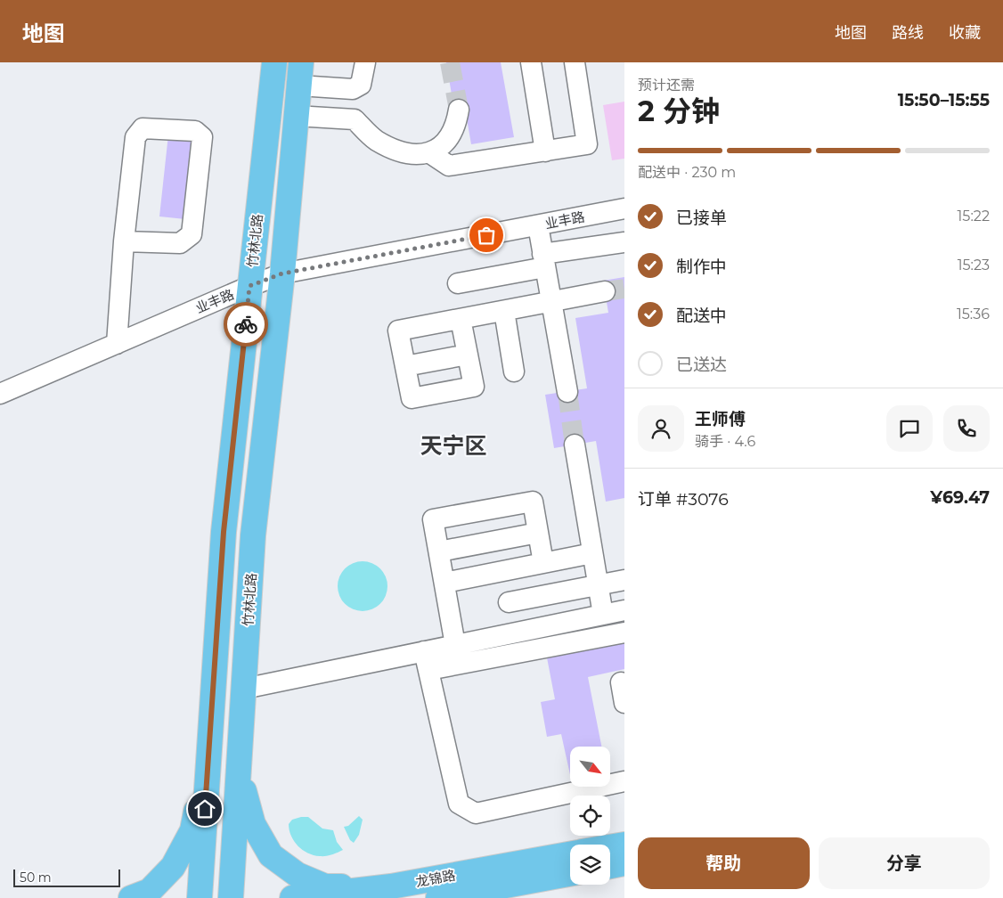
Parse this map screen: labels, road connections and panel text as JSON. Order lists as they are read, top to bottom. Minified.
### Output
{"streets":{"main road":["竹林北路","龙锦路"],"street":["业丰路"]},"crossings":[["业丰路","竹林北路"]],"districts":["天宁区"],"scale_bar":"50 m","north":"bottom right","page":{"header":"地图","nav":["地图","路线","收藏"],"heading":["2 分钟","预计还需","15:50–15:55"],"panel":["王师傅","骑手 · 4.6","订单 #3076","¥69.47"],"bar":"配送中 · 230 m","list":[["已接单","15:22"],["制作中","15:23"],["配送中","15:36"],"已送达"],"buttons":["帮助","分享"],"scale":"50 m"}}
